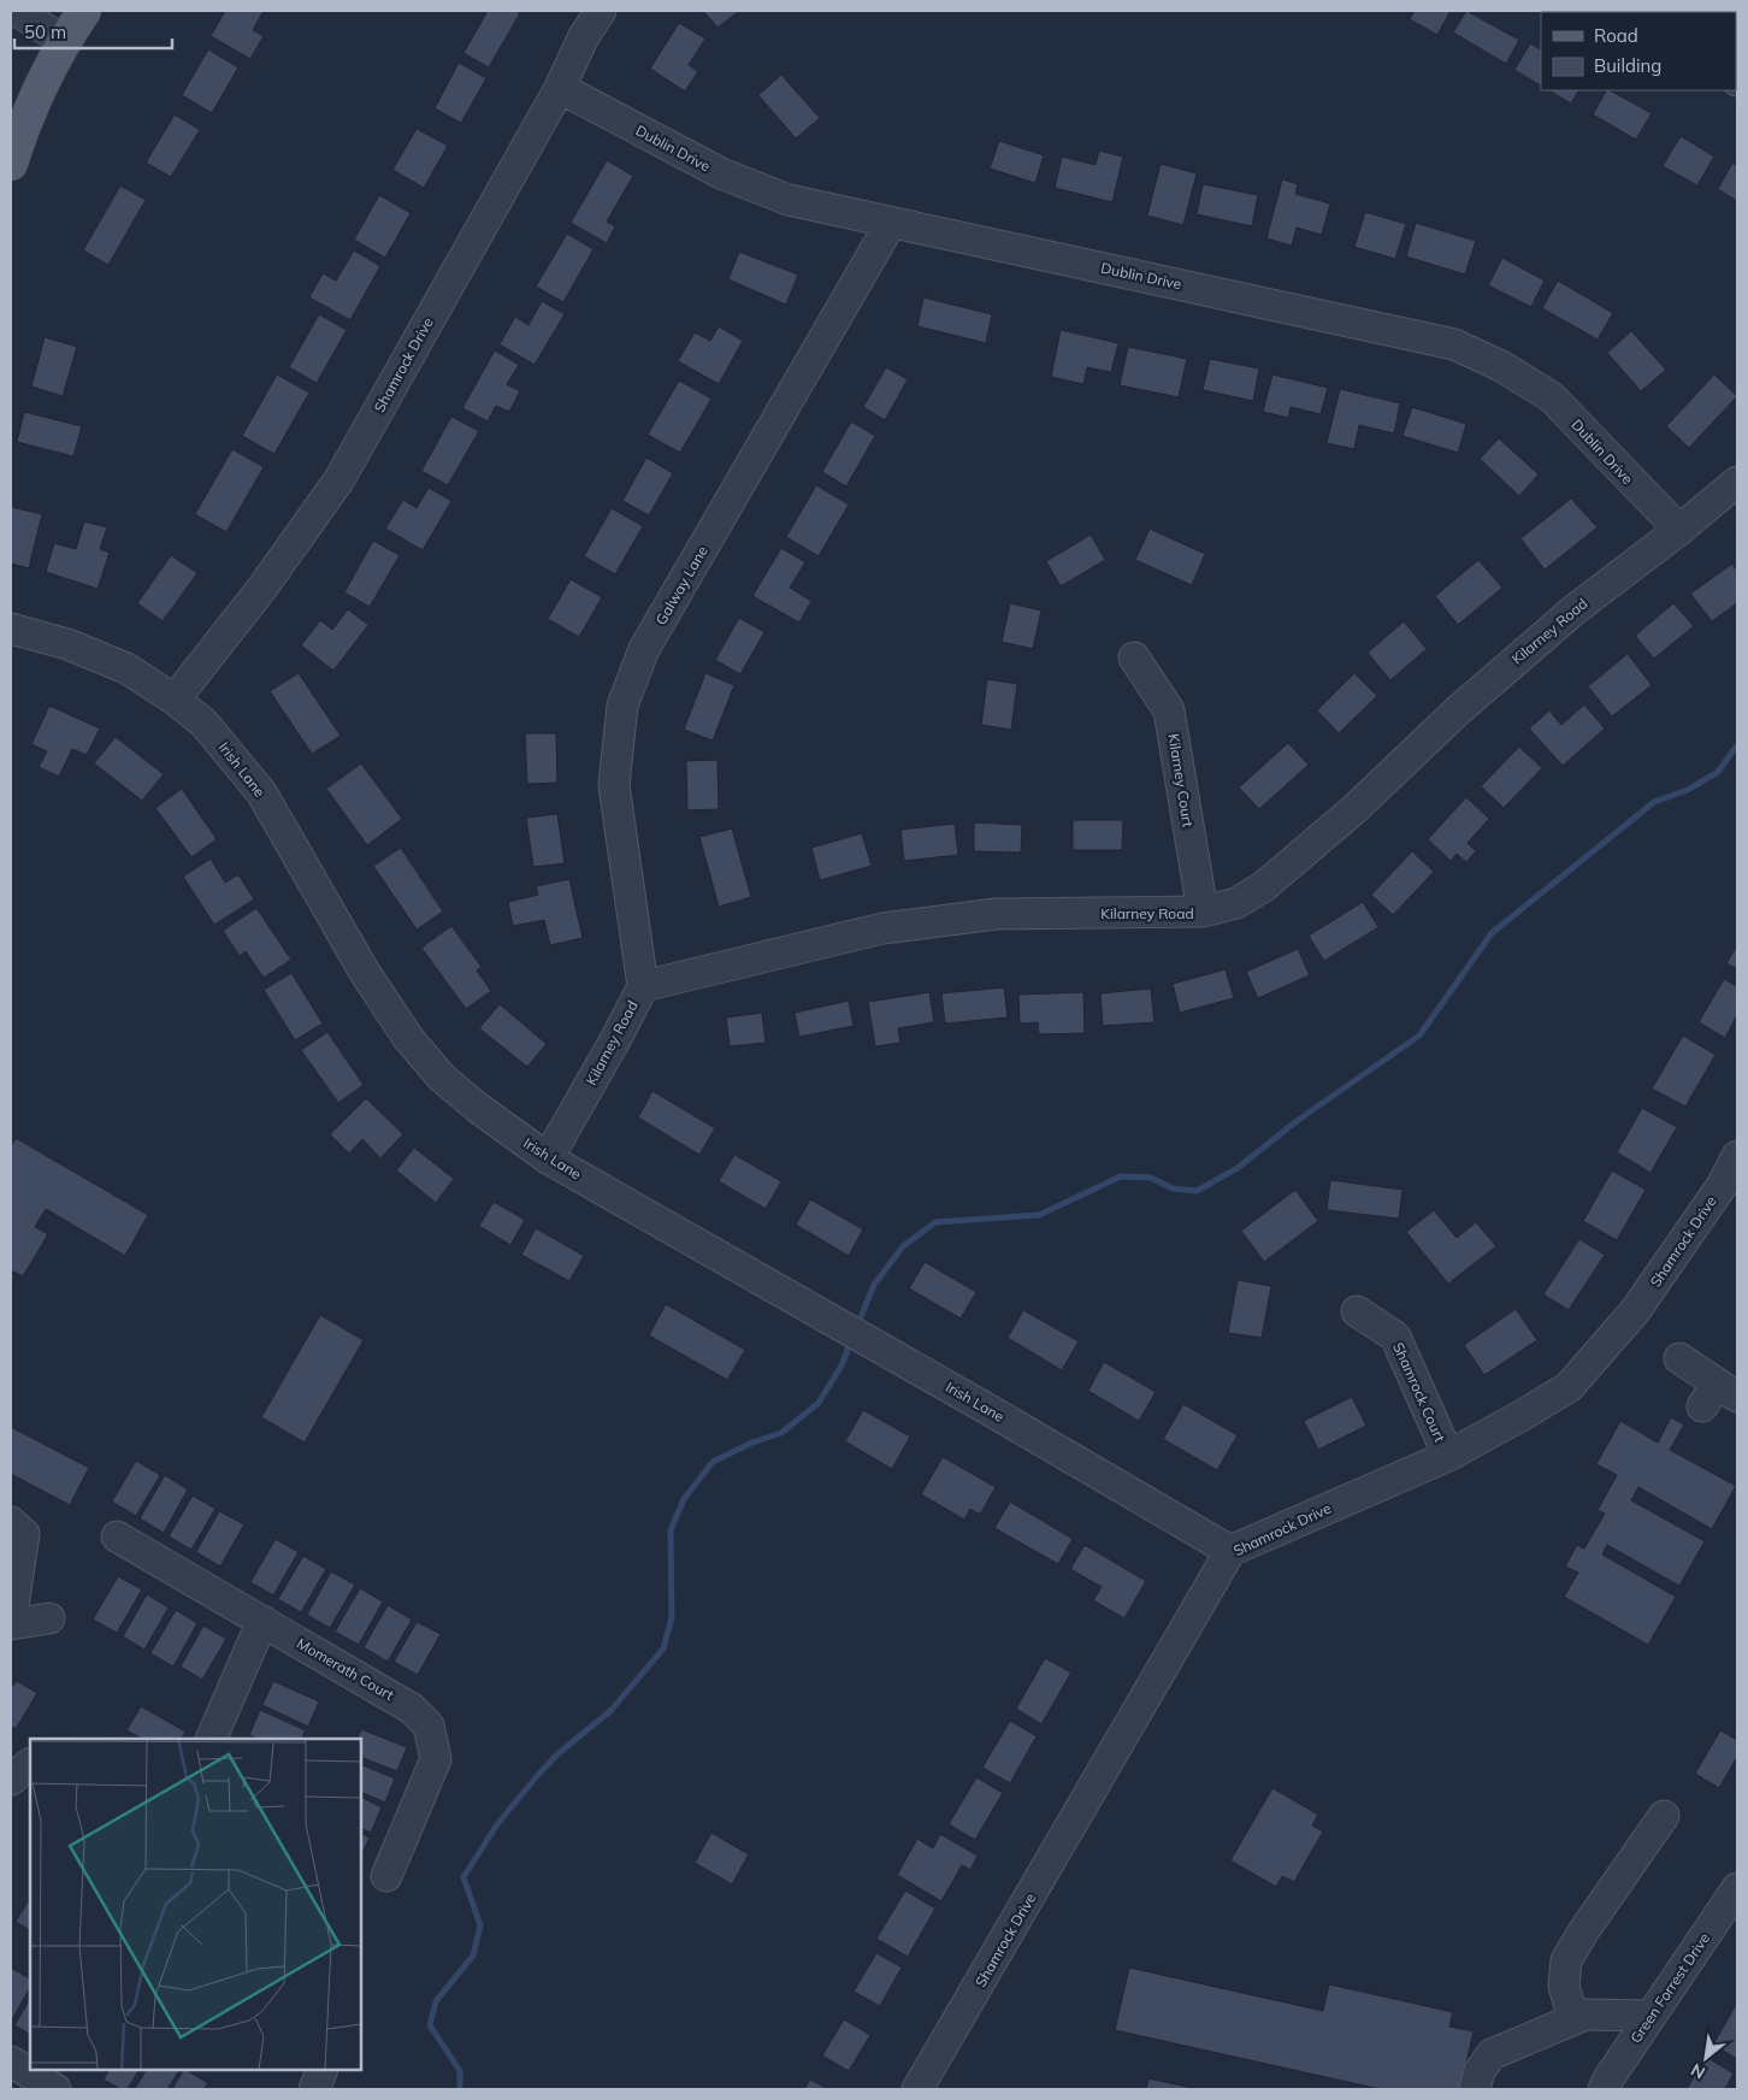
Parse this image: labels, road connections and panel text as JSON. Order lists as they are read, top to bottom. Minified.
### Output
{"streets":{"street":["Dublin Drive","Shamrock Drive","Galway Lane","Kilarney Road","Irish Lane","Kilarney Court","Shamrock Court","Momerath Court","Green Forrest Drive"]},"crossings":[["Dublin Drive","Shamrock Drive"],["Dublin Drive","Galway Lane"],["Dublin Drive","Kilarney Road"],["Shamrock Drive","Irish Lane"],["Shamrock Drive","Shamrock Court"],["Galway Lane","Kilarney Road"],["Kilarney Road","Irish Lane"],["Kilarney Road","Kilarney Court"]],"legend":["Road","Building"],"scale_bar":"50 m","north":"bottom left"}
